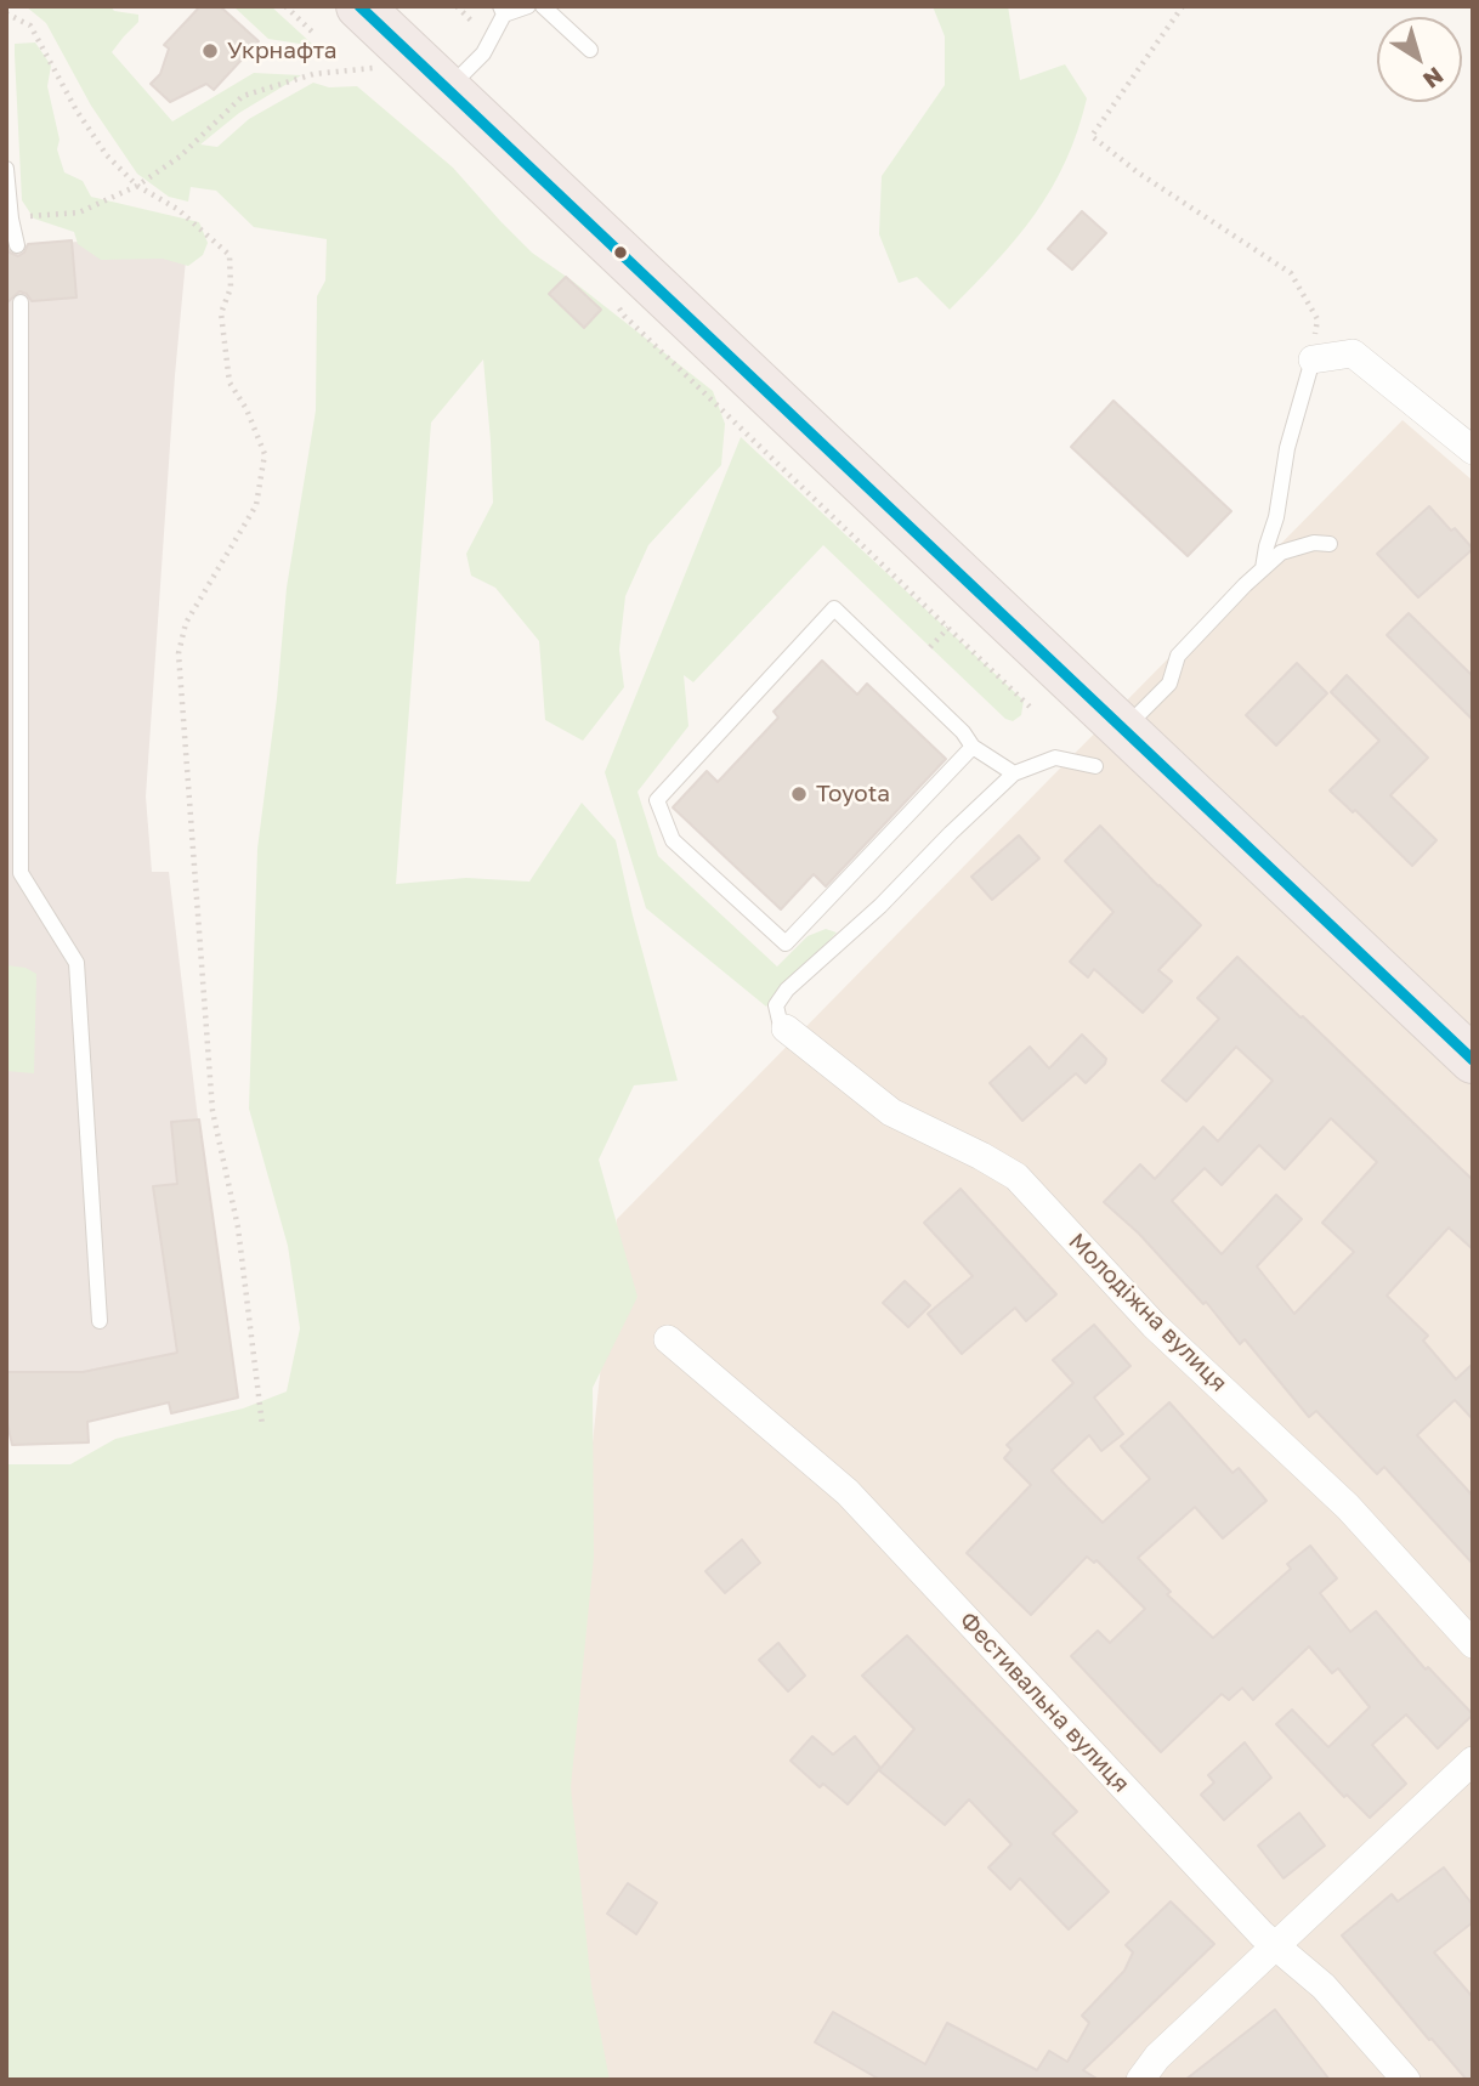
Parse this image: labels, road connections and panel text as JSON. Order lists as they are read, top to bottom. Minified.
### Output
{"streets":{"street":["Молодіжна вулиця","Фестивальна вулиця"]},"places":["Укрнафта","Toyota"],"north":"bottom right"}
